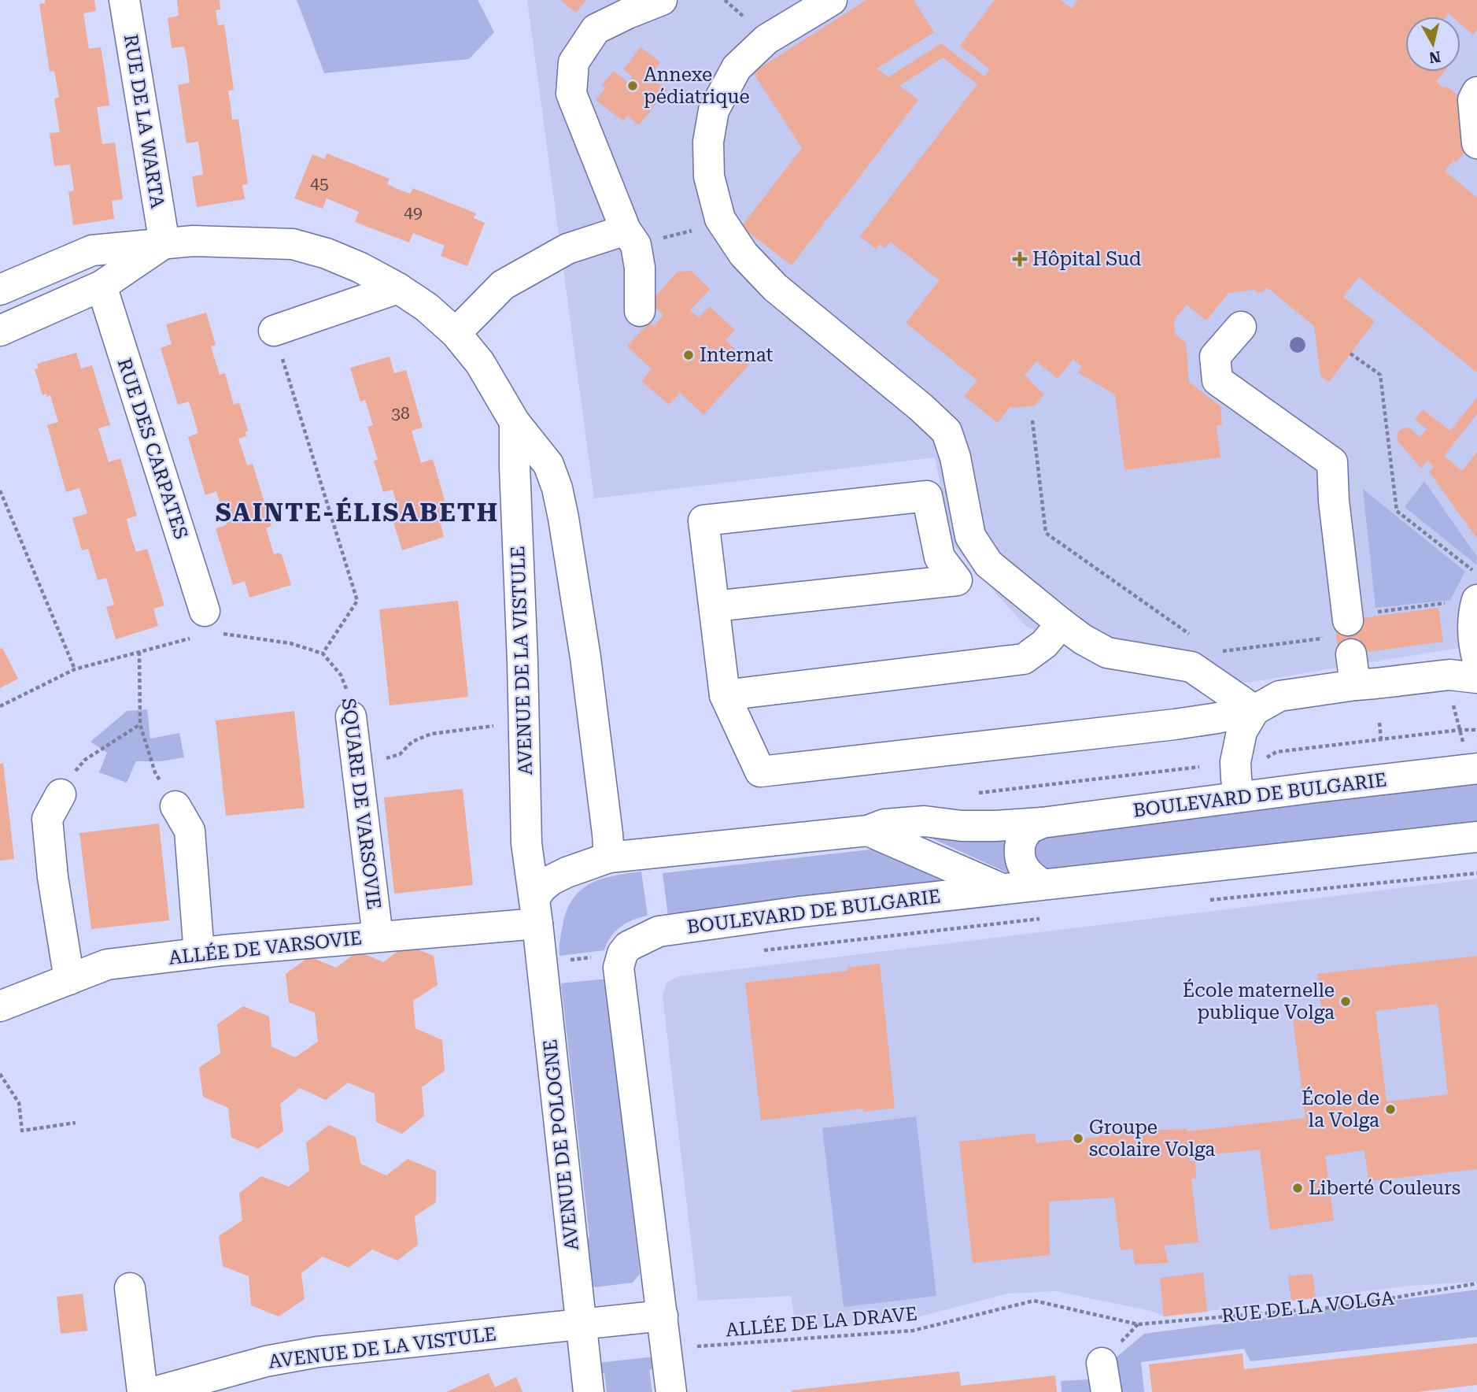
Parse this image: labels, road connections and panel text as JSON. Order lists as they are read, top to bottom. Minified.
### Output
{"streets":{"street":["RUE DE LA WARTA","RUE DES CARPATES","AVENUE DE LA VISTULE","BOULEVARD DE BULGARIE","SQUARE DE VARSOVIE","ALLÉE DE VARSOVIE","AVENUE DE POLOGNE"],"path":["RUE DE LA VOLGA","ALLÉE DE LA DRAVE"]},"crossings":[["AVENUE DE LA VISTULE","BOULEVARD DE BULGARIE"],["AVENUE DE LA VISTULE","ALLÉE DE VARSOVIE"],["AVENUE DE LA VISTULE","AVENUE DE POLOGNE"],["BOULEVARD DE BULGARIE","ALLÉE DE VARSOVIE"],["BOULEVARD DE BULGARIE","AVENUE DE POLOGNE"],["SQUARE DE VARSOVIE","ALLÉE DE VARSOVIE"],["ALLÉE DE VARSOVIE","AVENUE DE POLOGNE"],["RUE DE LA VOLGA","ALLÉE DE LA DRAVE"]],"districts":["SAINTE-ÉLISABETH"],"places":{"other":["Annexe pédiatrique","Internat","École maternelle publique Volga","École de la Volga","Groupe scolaire Volga","Liberté Couleurs"],"health":["Hôpital Sud"]},"house_numbers":["45","49","38"],"north":"bottom"}
